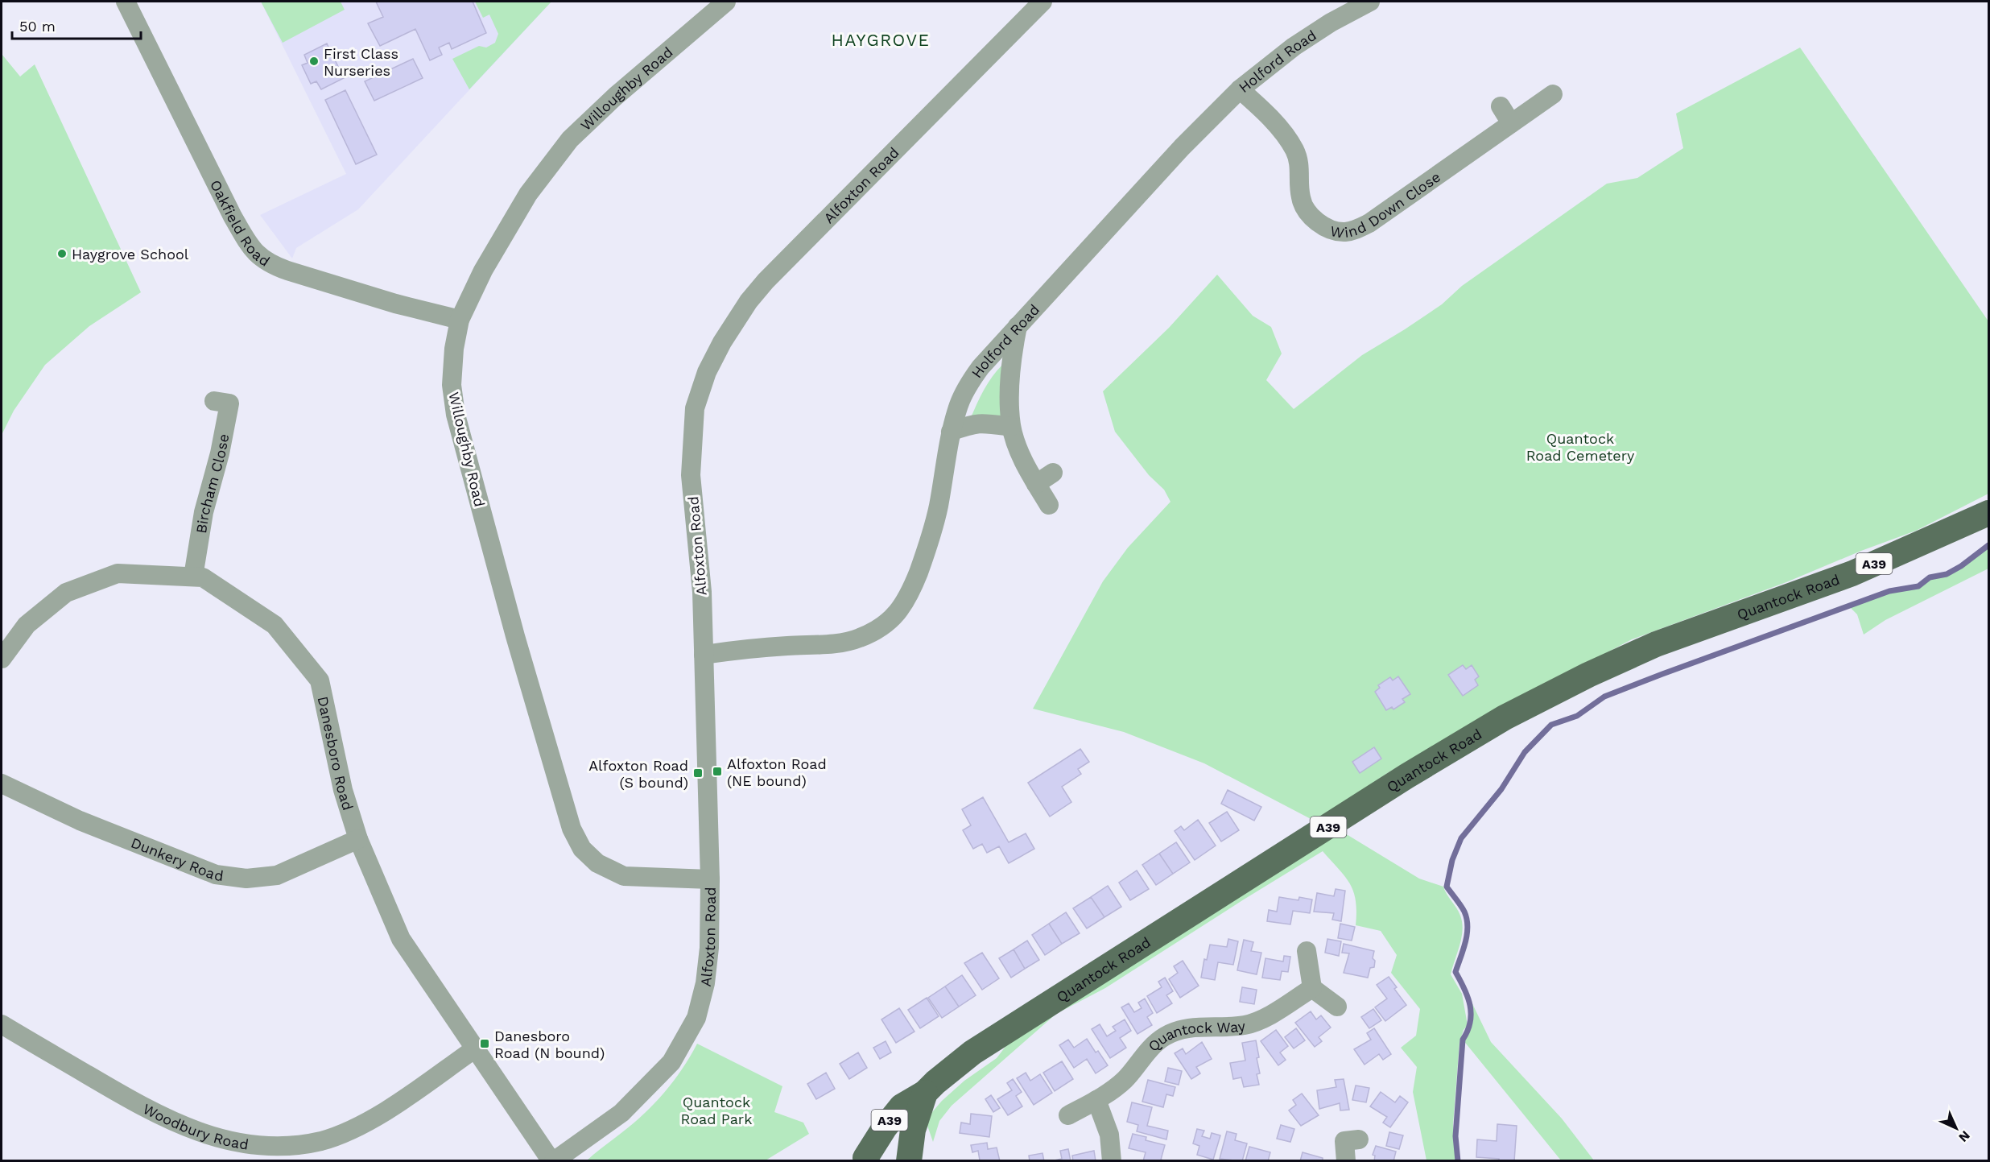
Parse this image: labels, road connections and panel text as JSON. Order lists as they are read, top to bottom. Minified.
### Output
{"streets":{"main road":["A39","Quantock Road"],"street":["Holford Road","Willoughby Road","Alfoxton Road","Wind Down Close","Oakfield Road","Bircham Close","Danesboro Road","Dunkery Road","Quantock Way","Woodbury Road"]},"crossings":[["Holford Road","Alfoxton Road"],["Holford Road","Wind Down Close"],["Willoughby Road","Alfoxton Road"],["Willoughby Road","Oakfield Road"],["Alfoxton Road","Danesboro Road"],["Bircham Close","Danesboro Road"],["A39","Quantock Road"],["Danesboro Road","Dunkery Road"],["Danesboro Road","Woodbury Road"]],"districts":["HAYGROVE"],"parks":["Quantock Road Cemetery","Quantock Road Park"],"places":{"other":["First Class Nurseries","Haygrove School"],"transit":["Alfoxton Road (NE bound)","Alfoxton Road (S bound)","Danesboro Road (N bound)"]},"scale_bar":"50 m","north":"bottom right"}
